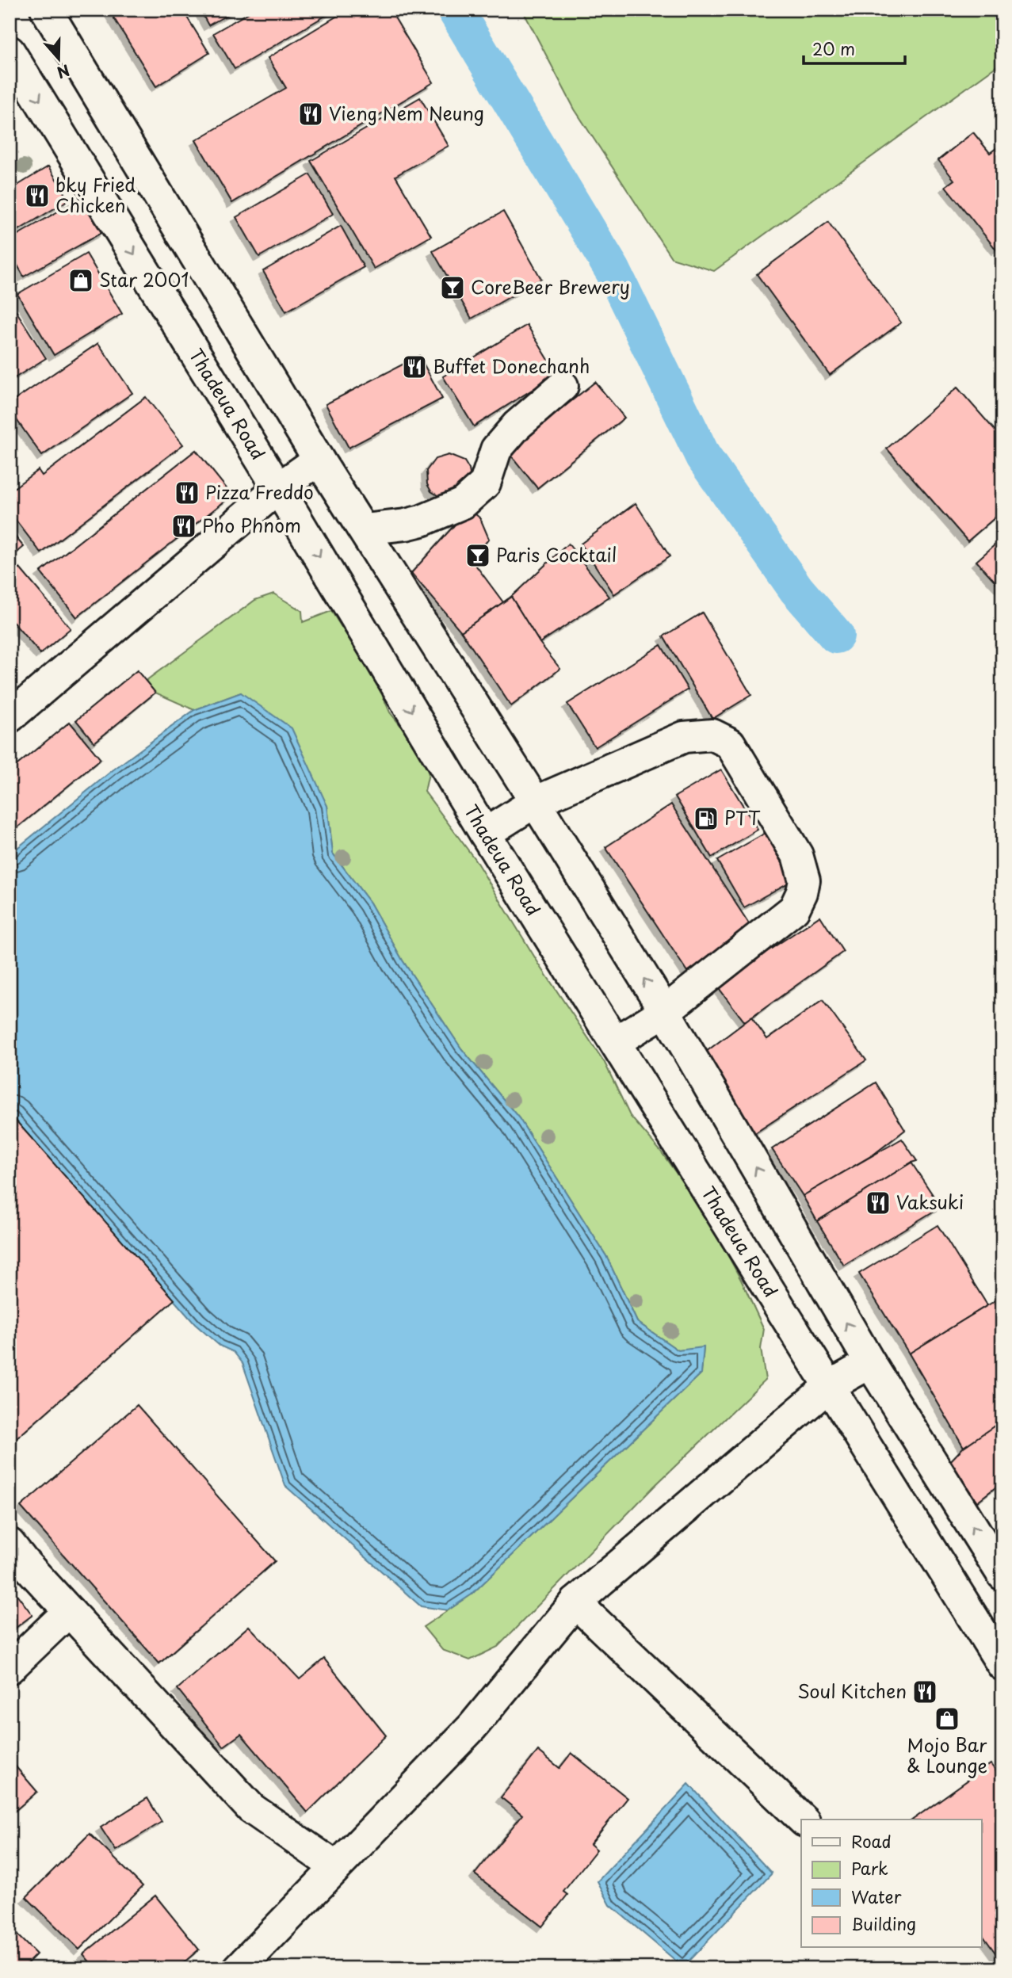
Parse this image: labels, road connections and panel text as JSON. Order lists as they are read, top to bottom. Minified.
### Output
{"streets":{"main road":["Thadeua Road"]},"places":{"restaurant":["Vieng Nem Neung","bky Fried Chicken","Buffet Donechanh","Pizza Freddo","Pho Phnom","Vaksuki","Soul Kitchen"],"shop":["Star 2001","Mojo Bar & Lounge"],"bar":["CoreBeer Brewery","Paris Cocktail"],"fuel station":["PTT"]},"legend":["Road","Park","Water","Building"],"scale_bar":"20 m","north":"bottom"}
